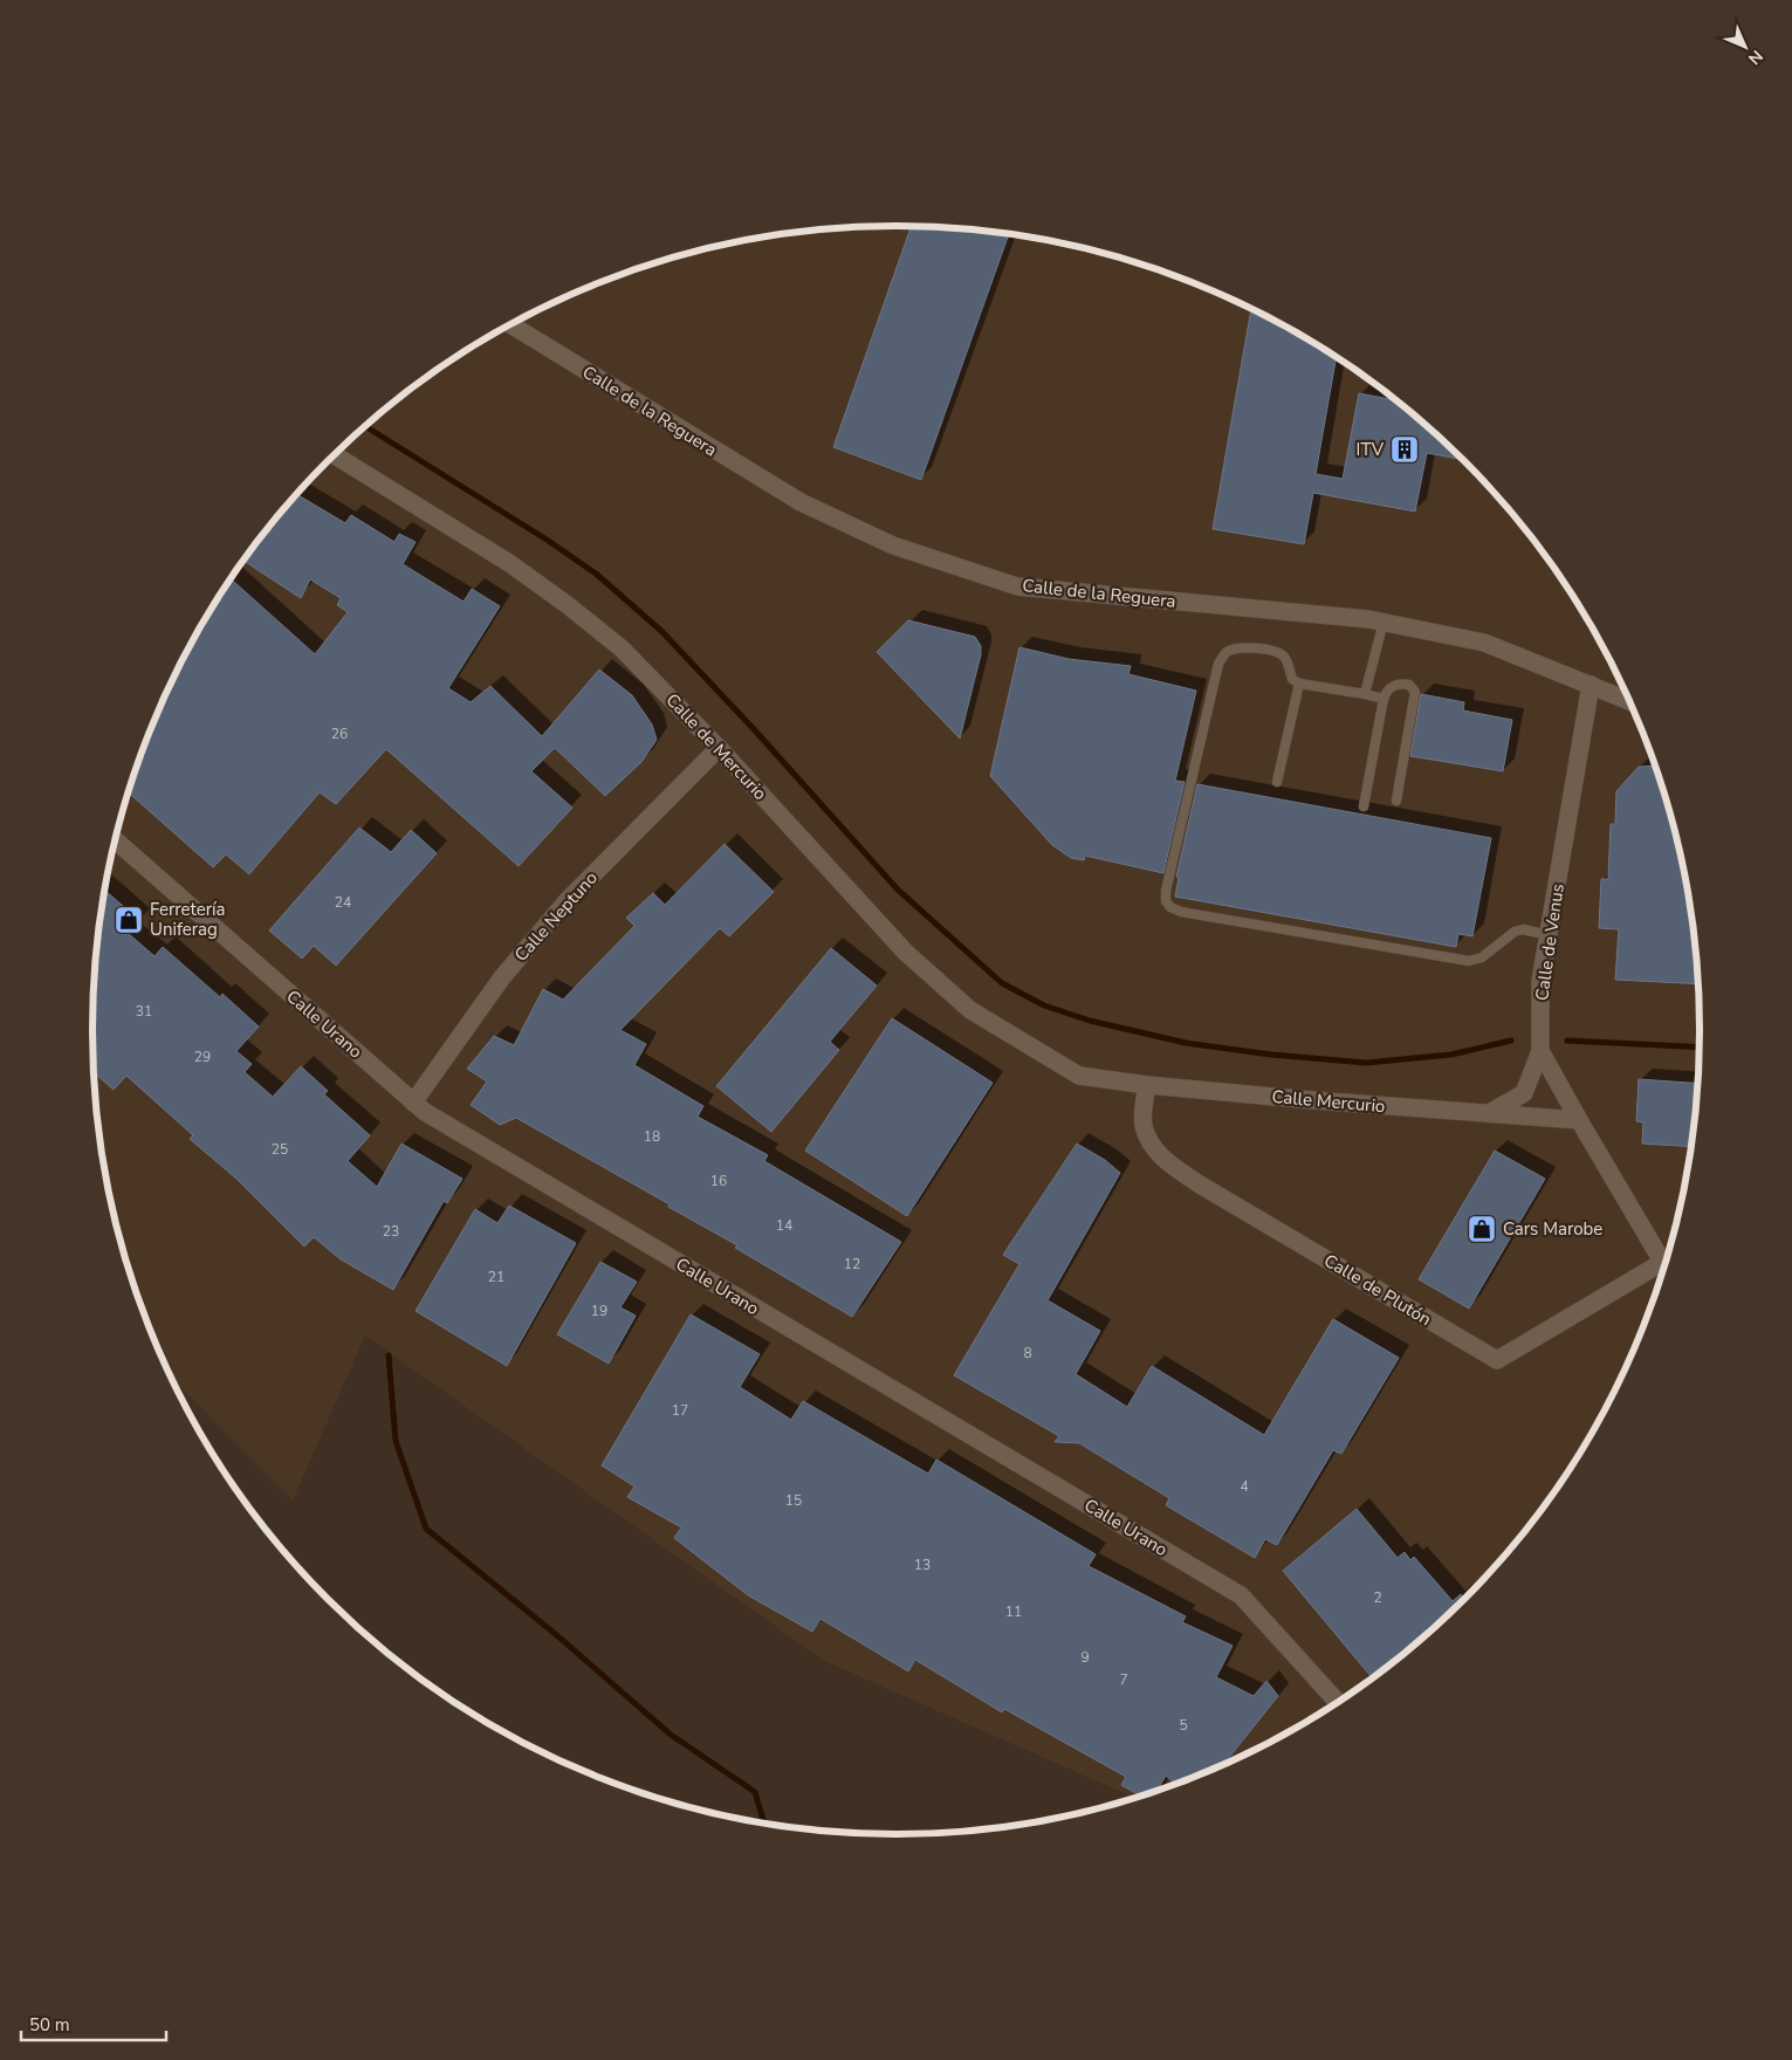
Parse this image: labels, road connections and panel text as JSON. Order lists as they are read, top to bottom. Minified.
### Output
{"streets":{"street":["Calle de la Reguera","Calle de Mercurio","Calle Neptuno","Calle de Venus","Calle Urano","Calle Mercurio","Calle de Plutón"]},"crossings":[["Calle de la Reguera","Calle de Venus"],["Calle de Mercurio","Calle Neptuno"],["Calle de Mercurio","Calle Mercurio"],["Calle Neptuno","Calle Urano"],["Calle de Venus","Calle Mercurio"],["Calle Mercurio","Calle de Plutón"]],"places":{"building":["ITV"],"shop":["Ferretería Uniferag","Cars Marobe"]},"house_numbers":["26","24","31","29","18","25","16","14","23","12","21","19","8","17","4","15","13","2","11","9","7","5"],"scale_bar":"50 m","north":"bottom right"}
